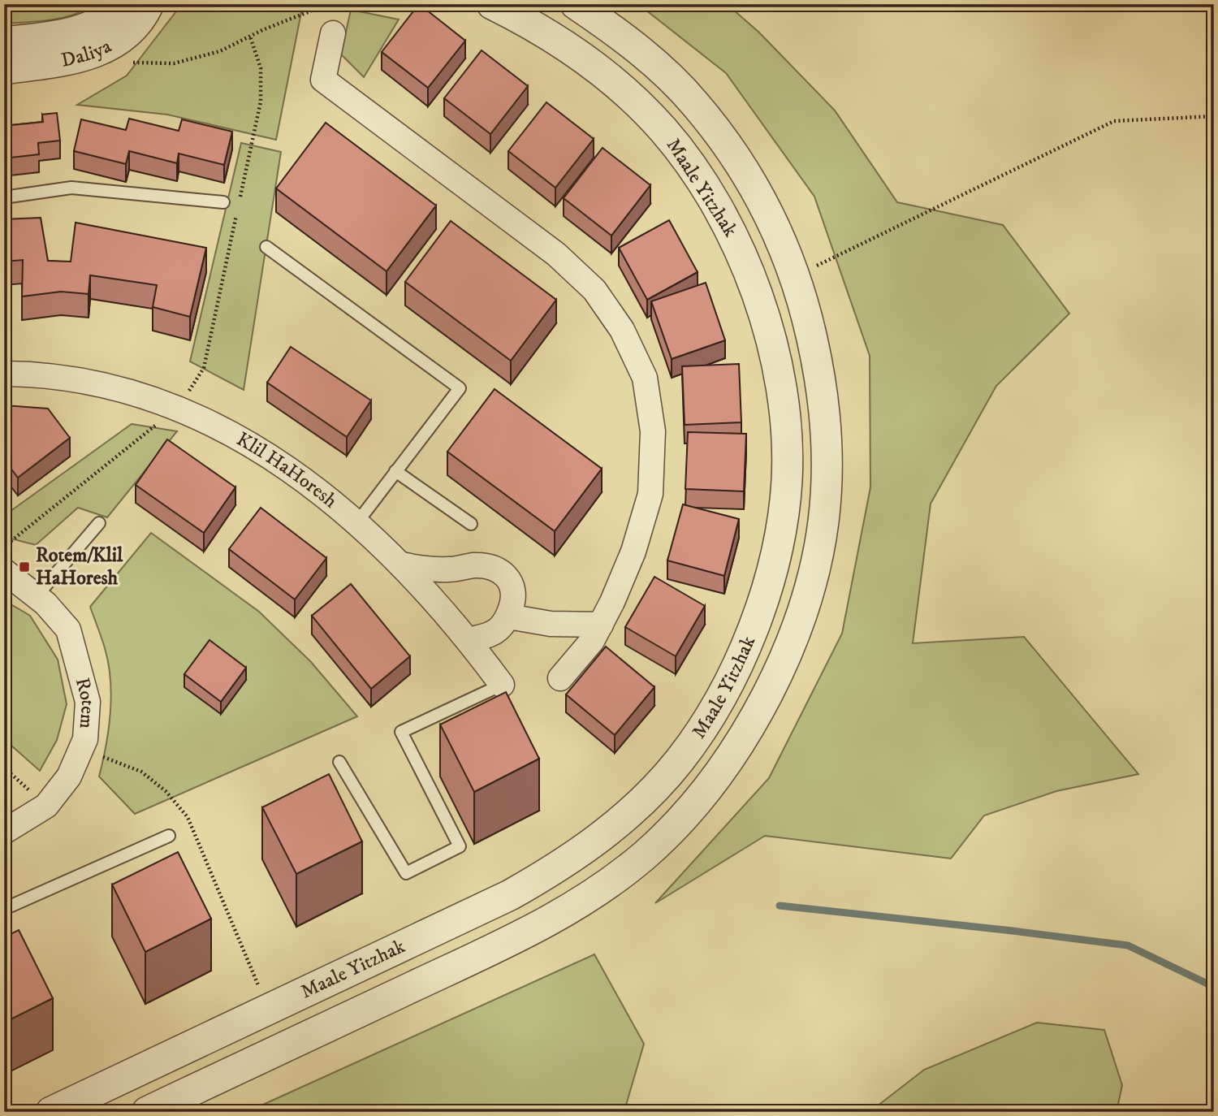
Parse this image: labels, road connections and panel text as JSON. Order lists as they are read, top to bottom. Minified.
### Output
{"streets":{"street":["Daliya","Maale Yitzhak","Klil HaHoresh","Rotem"]},"places":{"transit":["Rotem/Klil HaHoresh"]}}
